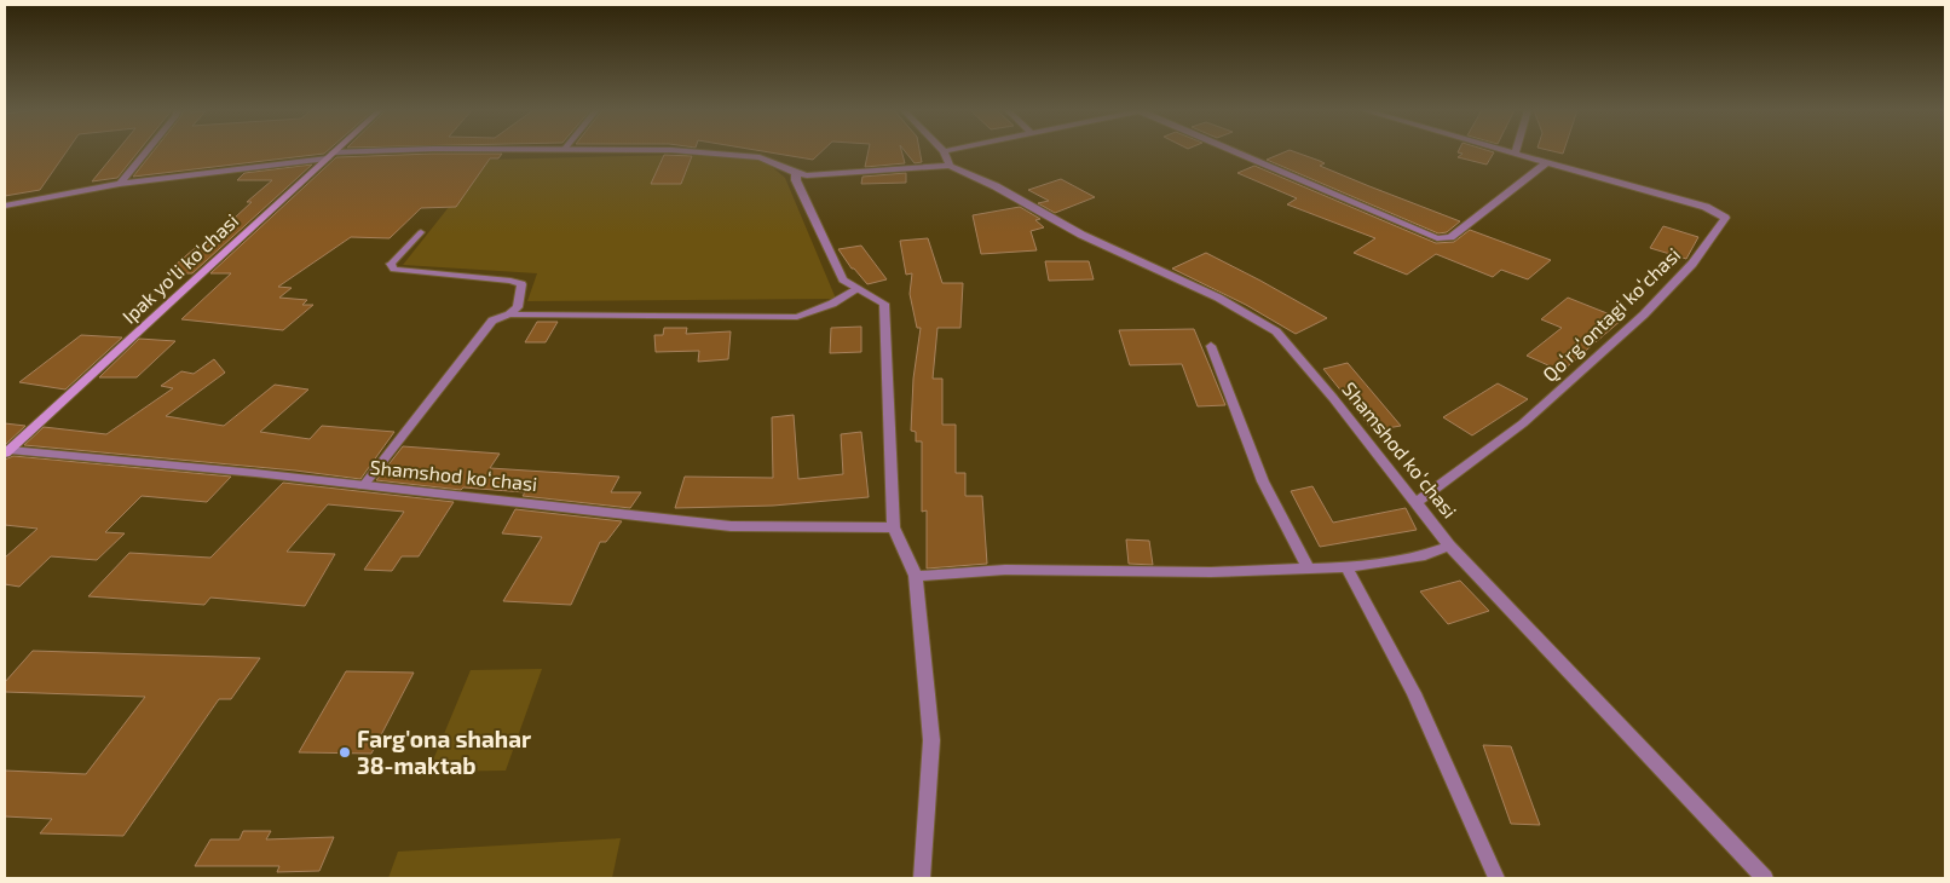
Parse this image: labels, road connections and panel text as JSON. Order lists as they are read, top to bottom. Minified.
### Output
{"streets":{"main road":["Ipak yo'li ko'chasi"],"street":["Qoʻrgʻontagi koʻchasi","Shamshod koʻchasi"]},"crossings":[["Ipak yo'li ko'chasi","Shamshod koʻchasi"],["Qoʻrgʻontagi koʻchasi","Shamshod koʻchasi"]],"places":["Farg'ona shahar 38-maktab"]}
